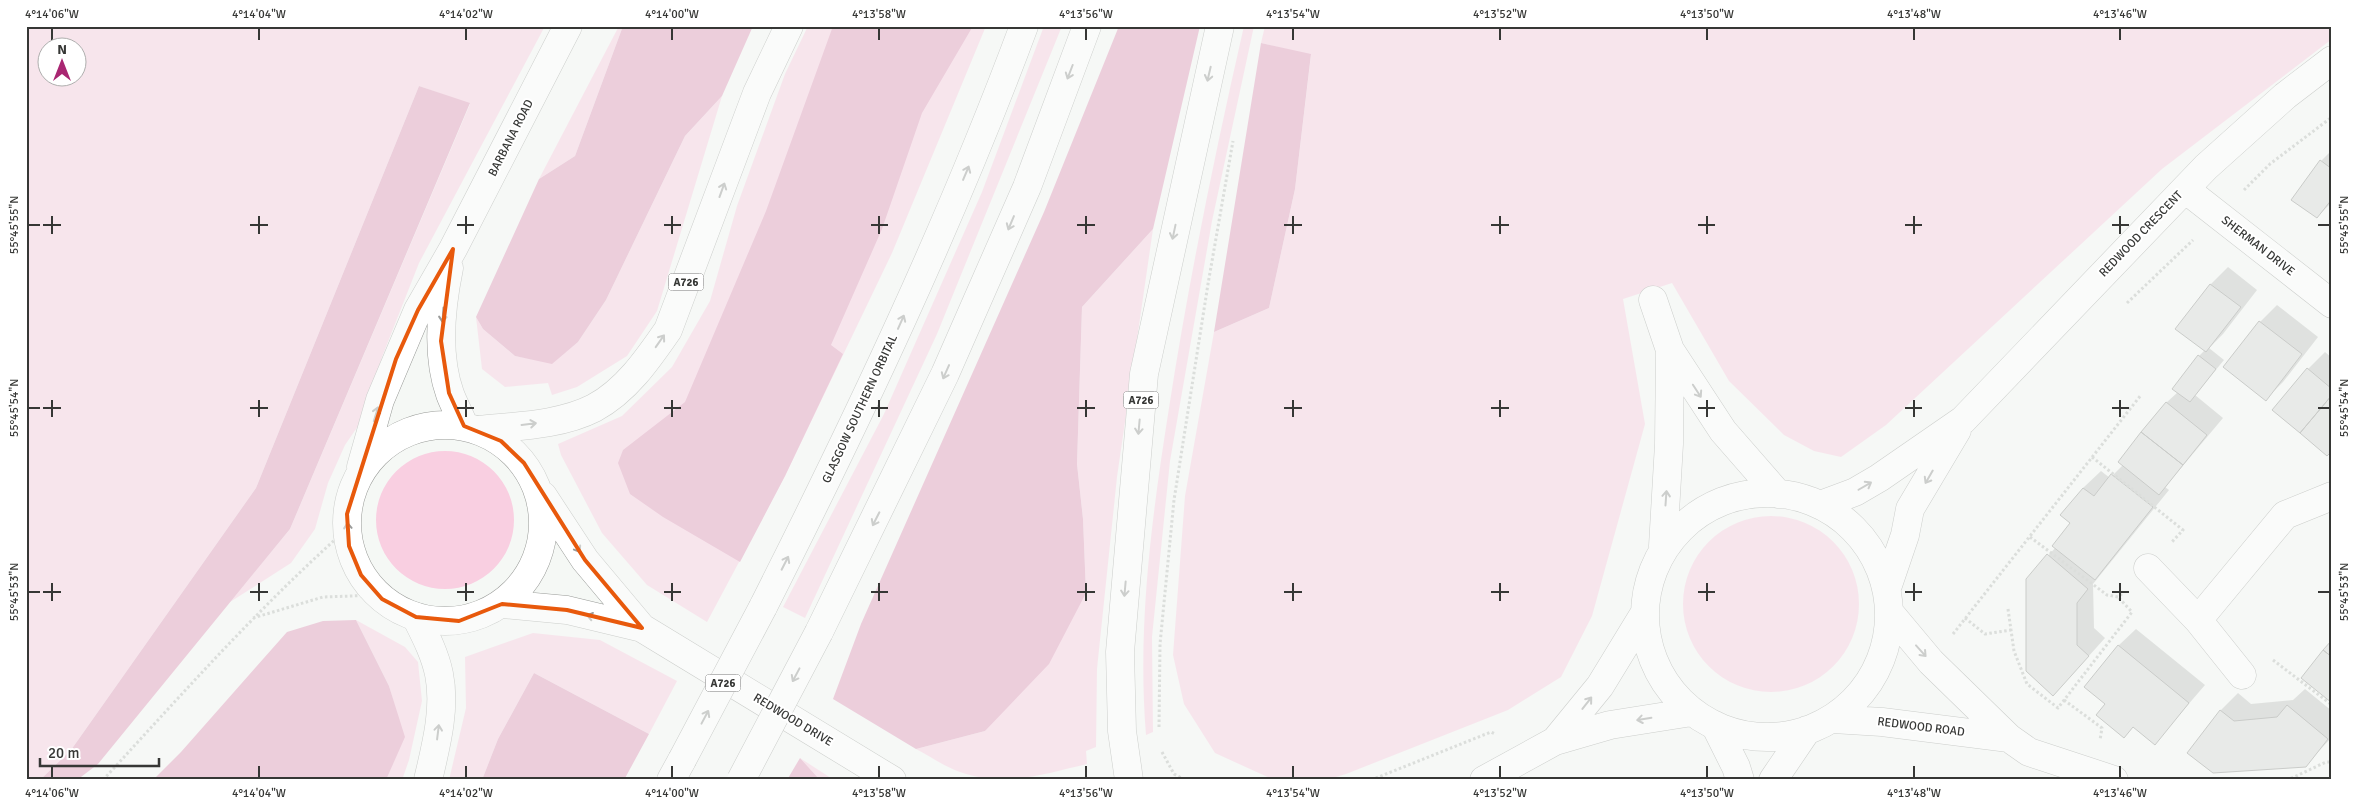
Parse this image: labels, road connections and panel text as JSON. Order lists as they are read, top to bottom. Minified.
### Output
{"streets":{"main road":["BARBANA ROAD","REDWOOD CRESCENT","SHERMAN DRIVE","A726","GLASGOW SOUTHERN ORBITAL","REDWOOD DRIVE","REDWOOD ROAD"]},"crossings":[["BARBANA ROAD","A726"],["BARBANA ROAD","REDWOOD DRIVE"],["REDWOOD CRESCENT","SHERMAN DRIVE"]],"scale_bar":"20 m","north":"top","coordinates":["4°14'06\"W","4°14'04\"W","4°14'02\"W","4°14'00\"W","4°13'58\"W","4°13'56\"W","4°13'54\"W","4°13'52\"W","4°13'50\"W","4°13'48\"W","4°13'46\"W","55°45'55\"N","55°45'54\"N","55°45'53\"N"]}
